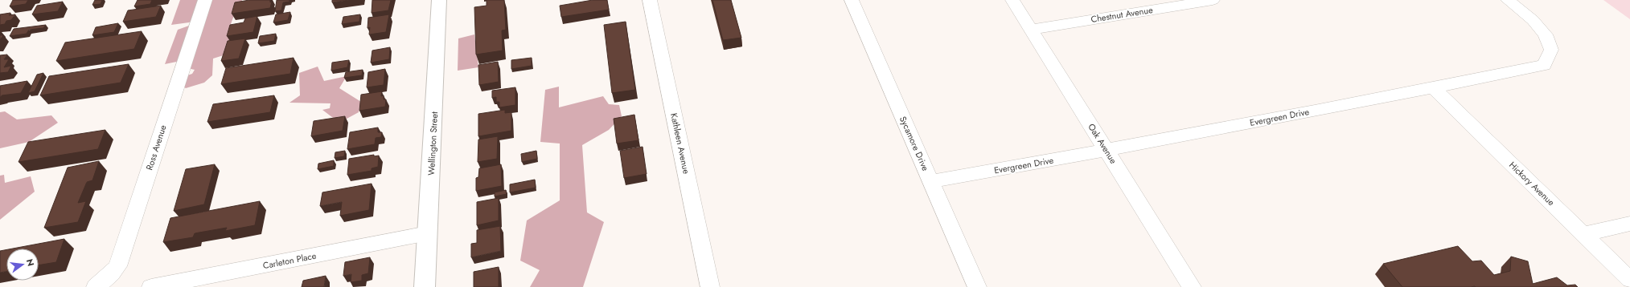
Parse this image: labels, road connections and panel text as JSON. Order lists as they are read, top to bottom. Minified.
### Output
{"streets":{"main road":["Wellington Street"],"street":["Chestnut Avenue","Evergreen Drive","Kathleen Avenue","Sycamore Drive","Oak Avenue","Ross Avenue","Hickory Avenue","Carleton Place"]},"crossings":[["Chestnut Avenue","Oak Avenue"],["Evergreen Drive","Sycamore Drive"],["Evergreen Drive","Oak Avenue"],["Evergreen Drive","Hickory Avenue"],["Wellington Street","Carleton Place"]],"north":"right"}
